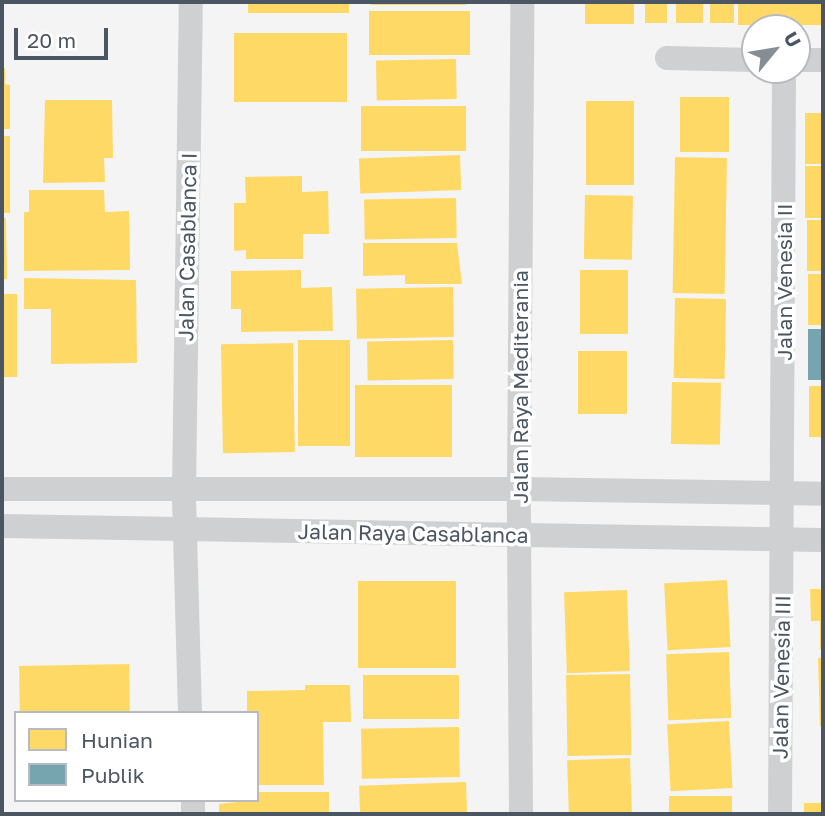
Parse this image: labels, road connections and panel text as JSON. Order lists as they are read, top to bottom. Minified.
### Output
{"streets":{"street":["Jalan Casablanca I","Jalan Venesia II","Jalan Raya Mediterania","Jalan Raya Casablanca","Jalan Venesia III"]},"crossings":[["Jalan Casablanca I","Jalan Raya Casablanca"],["Jalan Venesia II","Jalan Raya Casablanca"],["Jalan Venesia II","Jalan Venesia III"],["Jalan Raya Mediterania","Jalan Raya Casablanca"],["Jalan Raya Casablanca","Jalan Venesia III"]],"legend":["Hunian","Publik"],"scale_bar":"20 m","north":"top right"}
